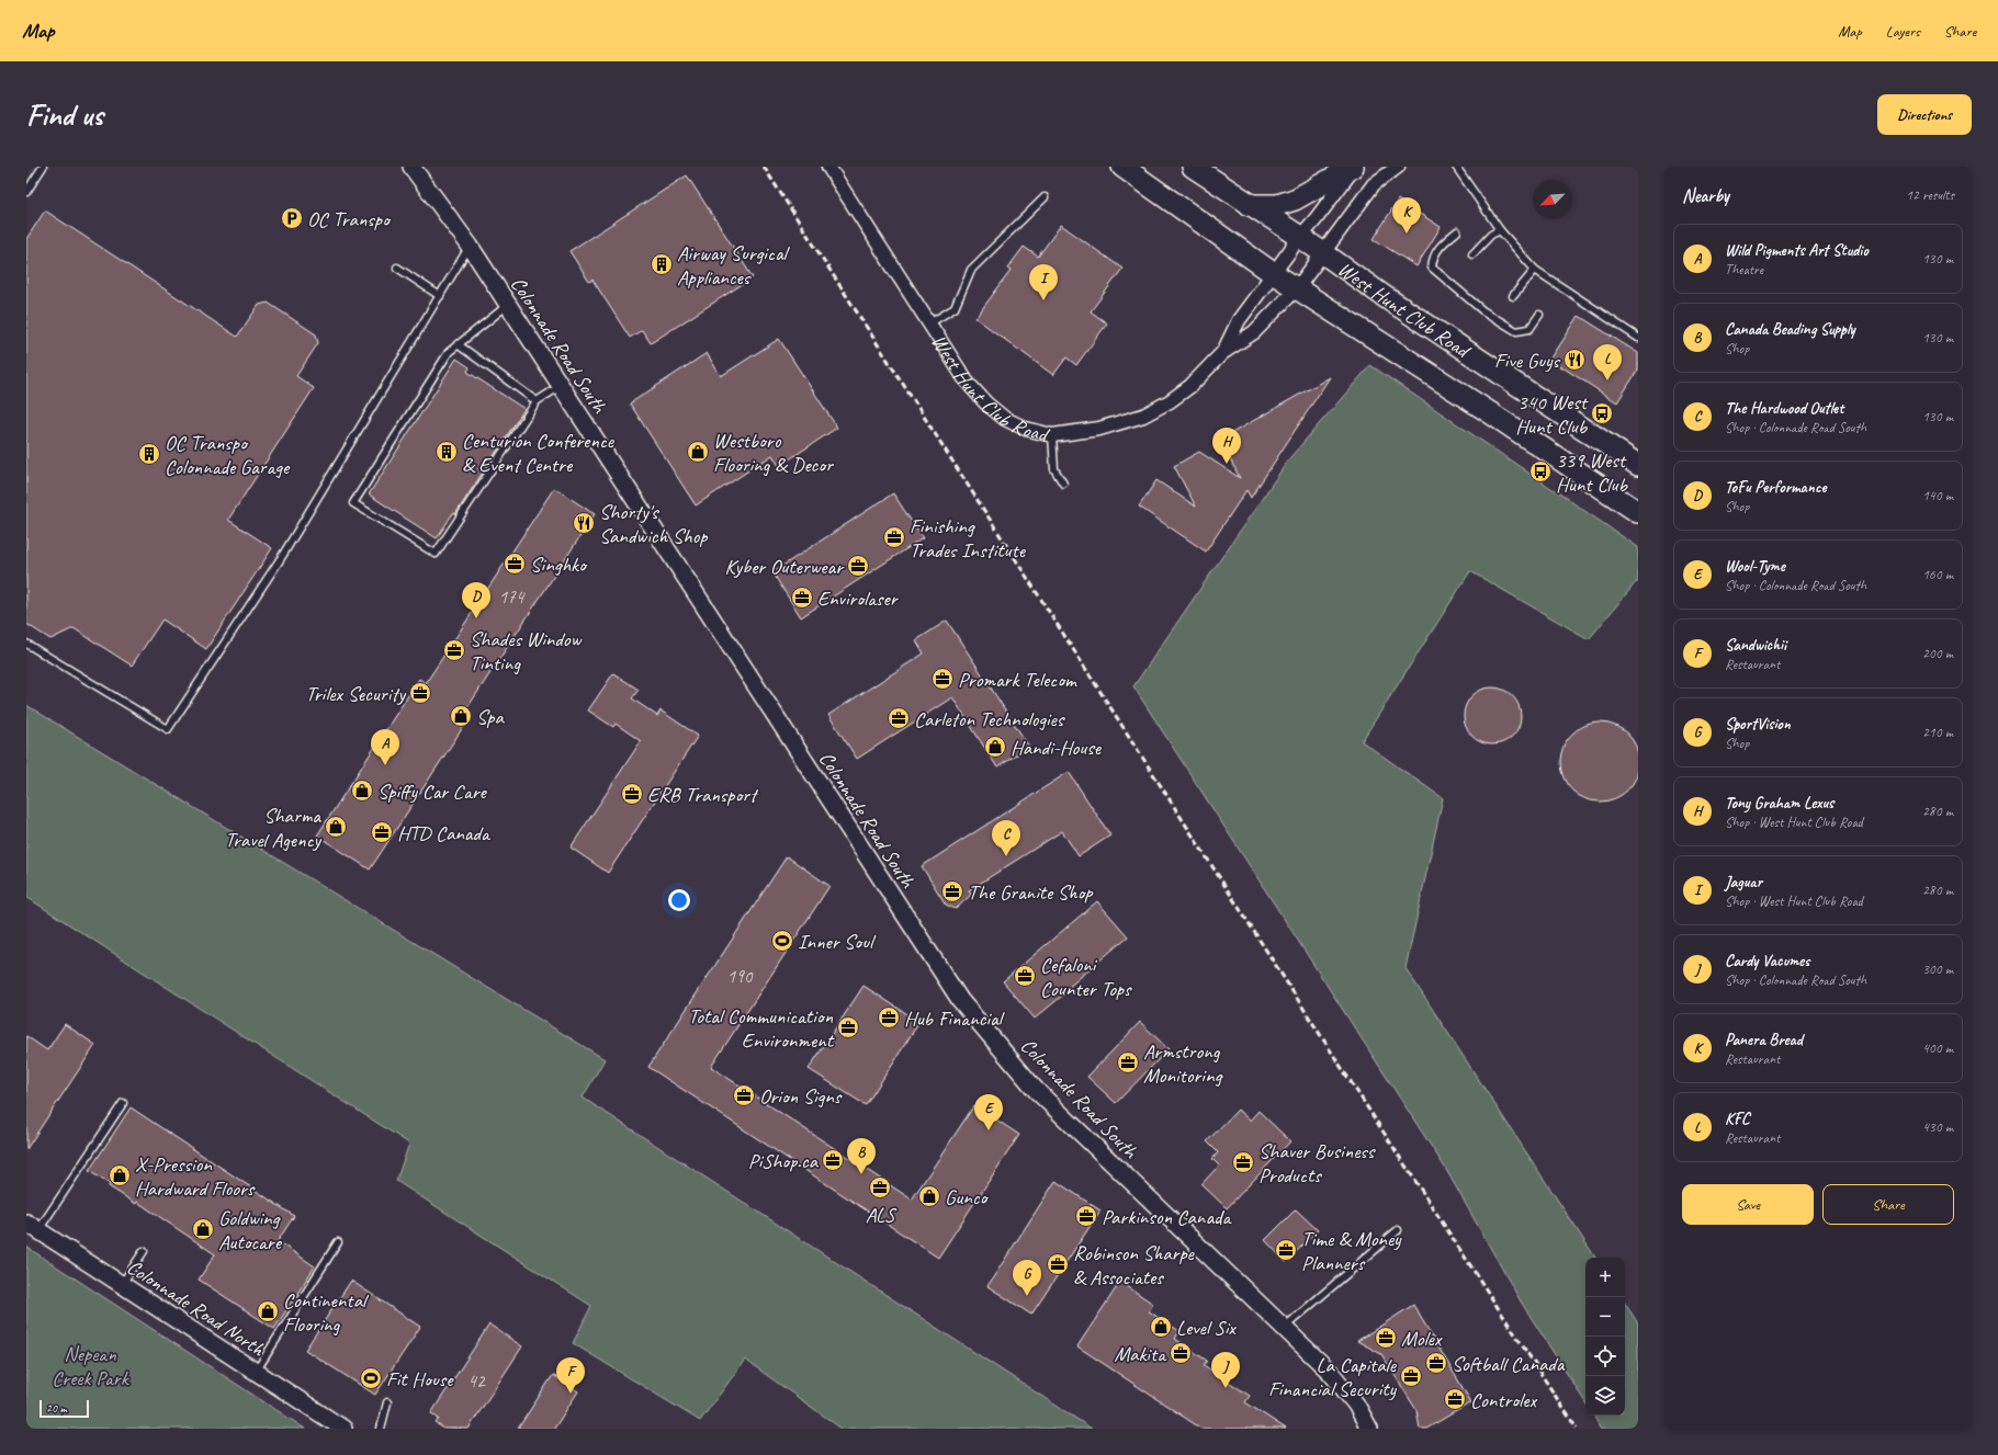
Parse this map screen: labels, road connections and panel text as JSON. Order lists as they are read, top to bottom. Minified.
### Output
{"streets":{"main road":["West Hunt Club Road"],"street":["Colonnade Road South","Colonnade Road North"]},"parks":["Nepean Creek Park"],"places":{"parking":["OC Transpo"],"building":["Airway Surgical Appliances","Centurion Conference & Event Centre","OC Transpo Colonnade Garage"],"restaurant":["Five Guys","Shorty's Sandwich Shop"],"bus stop":["340 West Hunt Club","339 West Hunt Club"],"shop":["Westboro Flooring & Decor","Spa","Handi-House","Spiffy Car Care","Sharma Travel Agency","X-Pression Hardward Floors","Gunco","Goldwing Autocare","Continental Flooring","Level Six"],"office":["Finishing Trades Institute","Singhko","Kyber Outerwear","Envirolaser","Shades Window Tinting","Promark Telecom","Trilex Security","Carleton Technologies","ERB Transport","HTD Canada","The Granite Shop","Cefaloni Counter Tops","Hub Financial","Total Communication Environment","Armstrong Monitoring","Orion Signs","PiShop.ca","Shaver Business Products","ALS","Parkinson Canada","Time & Money Planners","Robinson Sharpe & Associates","Molex","Makita","Softball Canada","La Capitale Financial Security","Controlex"],"sports":["Inner Soul","Fit House"]},"house_numbers":["174","190","42"],"scale_bar":"20 m","north":"bottom left","page":{"header":"Map","nav":["Map","Layers","Share"],"buttons":["Directions",["Save","Share"]],"title":"Find us","heading":["Nearby","12 results"],"pins":["K","I","L","H","D","A","C","E","B","G","J","F"],"list":[{"mark":"A","name":"Wild Pigments Art Studio","note":"Theatre","value":"130 m"},{"mark":"B","name":"Canada Beading Supply","note":"Shop","value":"130 m"},{"mark":"C","name":"The Hardwood Outlet","note":"Shop · Colonnade Road South","value":"130 m"},{"mark":"D","name":"ToFu Performance","note":"Shop","value":"140 m"},{"mark":"E","name":"Wool-Tyme","note":"Shop · Colonnade Road South","value":"160 m"},{"mark":"F","name":"Sandwichii","note":"Restaurant","value":"200 m"},{"mark":"G","name":"SportVision","note":"Shop","value":"210 m"},{"mark":"H","name":"Tony Graham Lexus","note":"Shop · West Hunt Club Road","value":"280 m"},{"mark":"I","name":"Jaguar","note":"Shop · West Hunt Club Road","value":"280 m"},{"mark":"J","name":"Cardy Vacumes","note":"Shop · Colonnade Road South","value":"300 m"},{"mark":"K","name":"Panera Bread","note":"Restaurant","value":"400 m"},{"mark":"L","name":"KFC","note":"Restaurant","value":"430 m"}],"map_buttons":["+","−"],"scale":"20 m"}}
